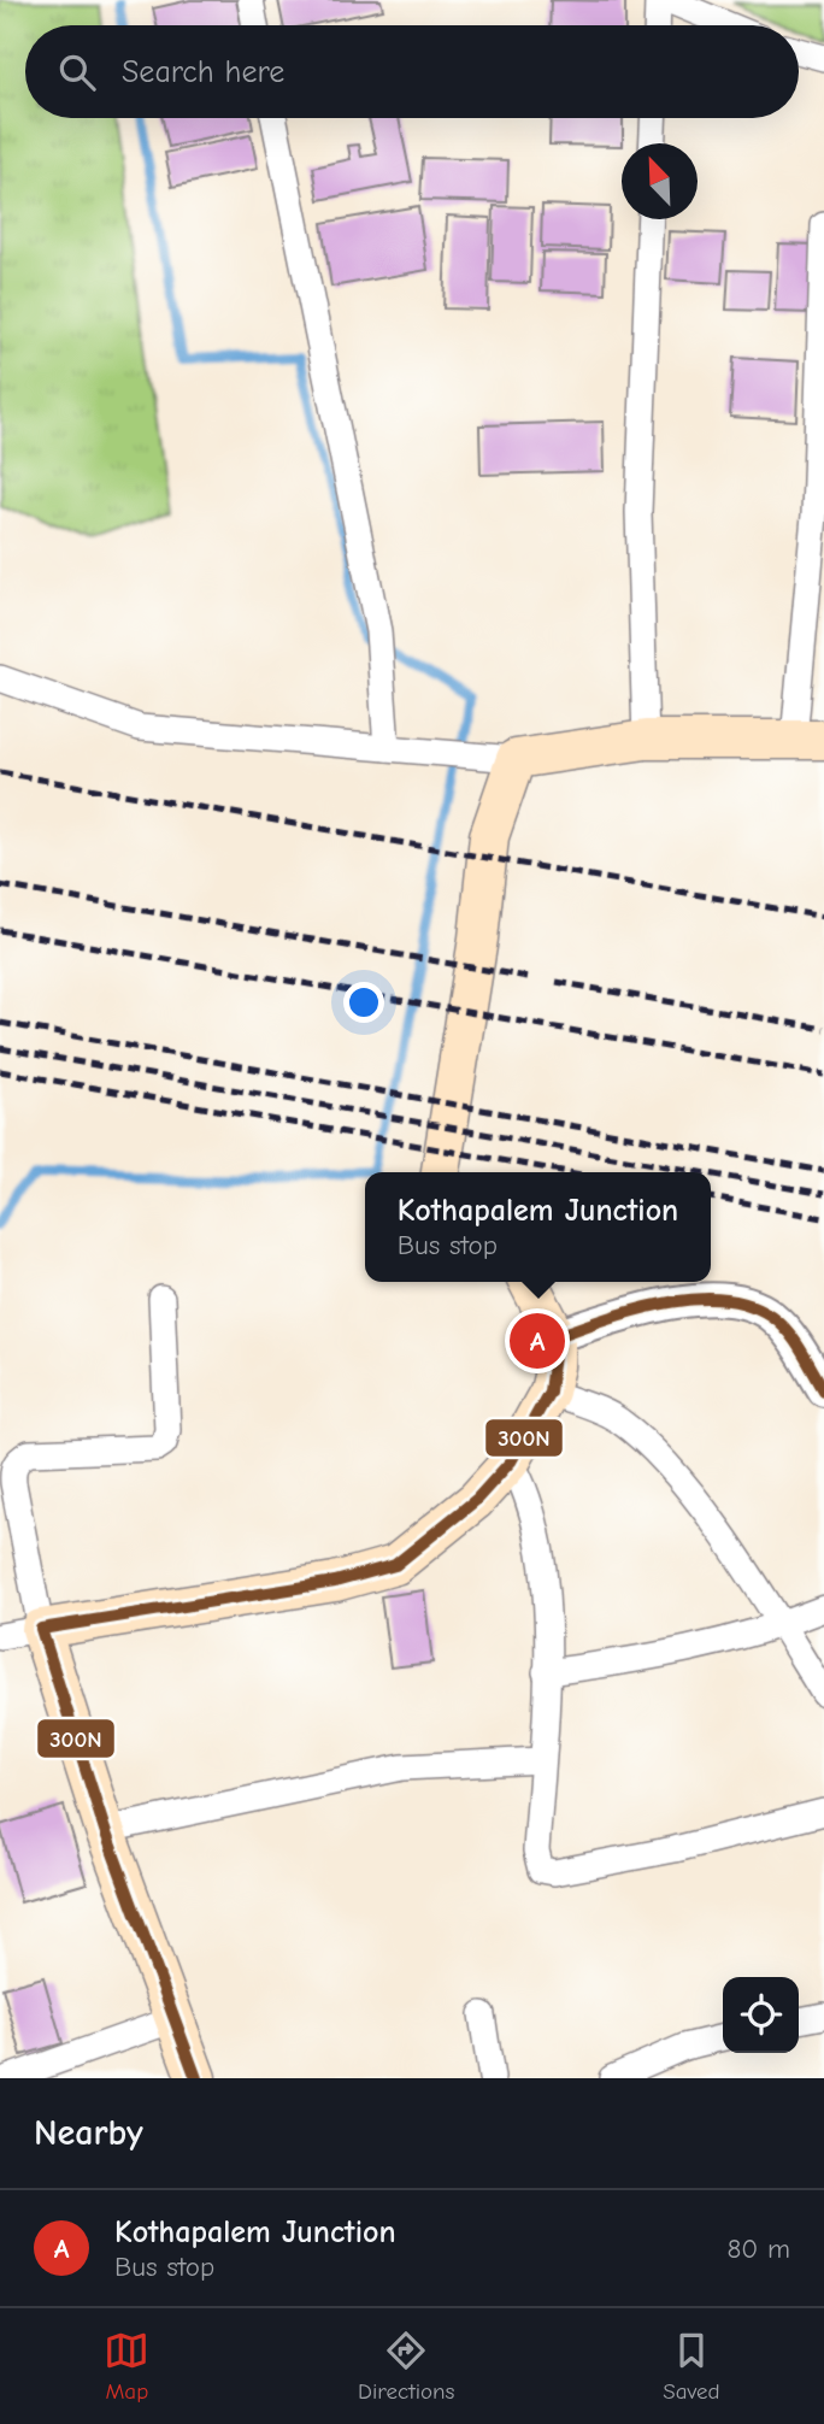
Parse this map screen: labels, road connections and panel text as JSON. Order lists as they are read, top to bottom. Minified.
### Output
{"lines":["transit line 300N"],"north":"top left","page":{"search":"Search here","popup":["Kothapalem Junction","Bus stop"],"pins":"A","heading":"Nearby","list":[{"mark":"A","name":"Kothapalem Junction","note":"Bus stop","value":"80 m"}],"nav":["Map","Directions","Saved"]}}
